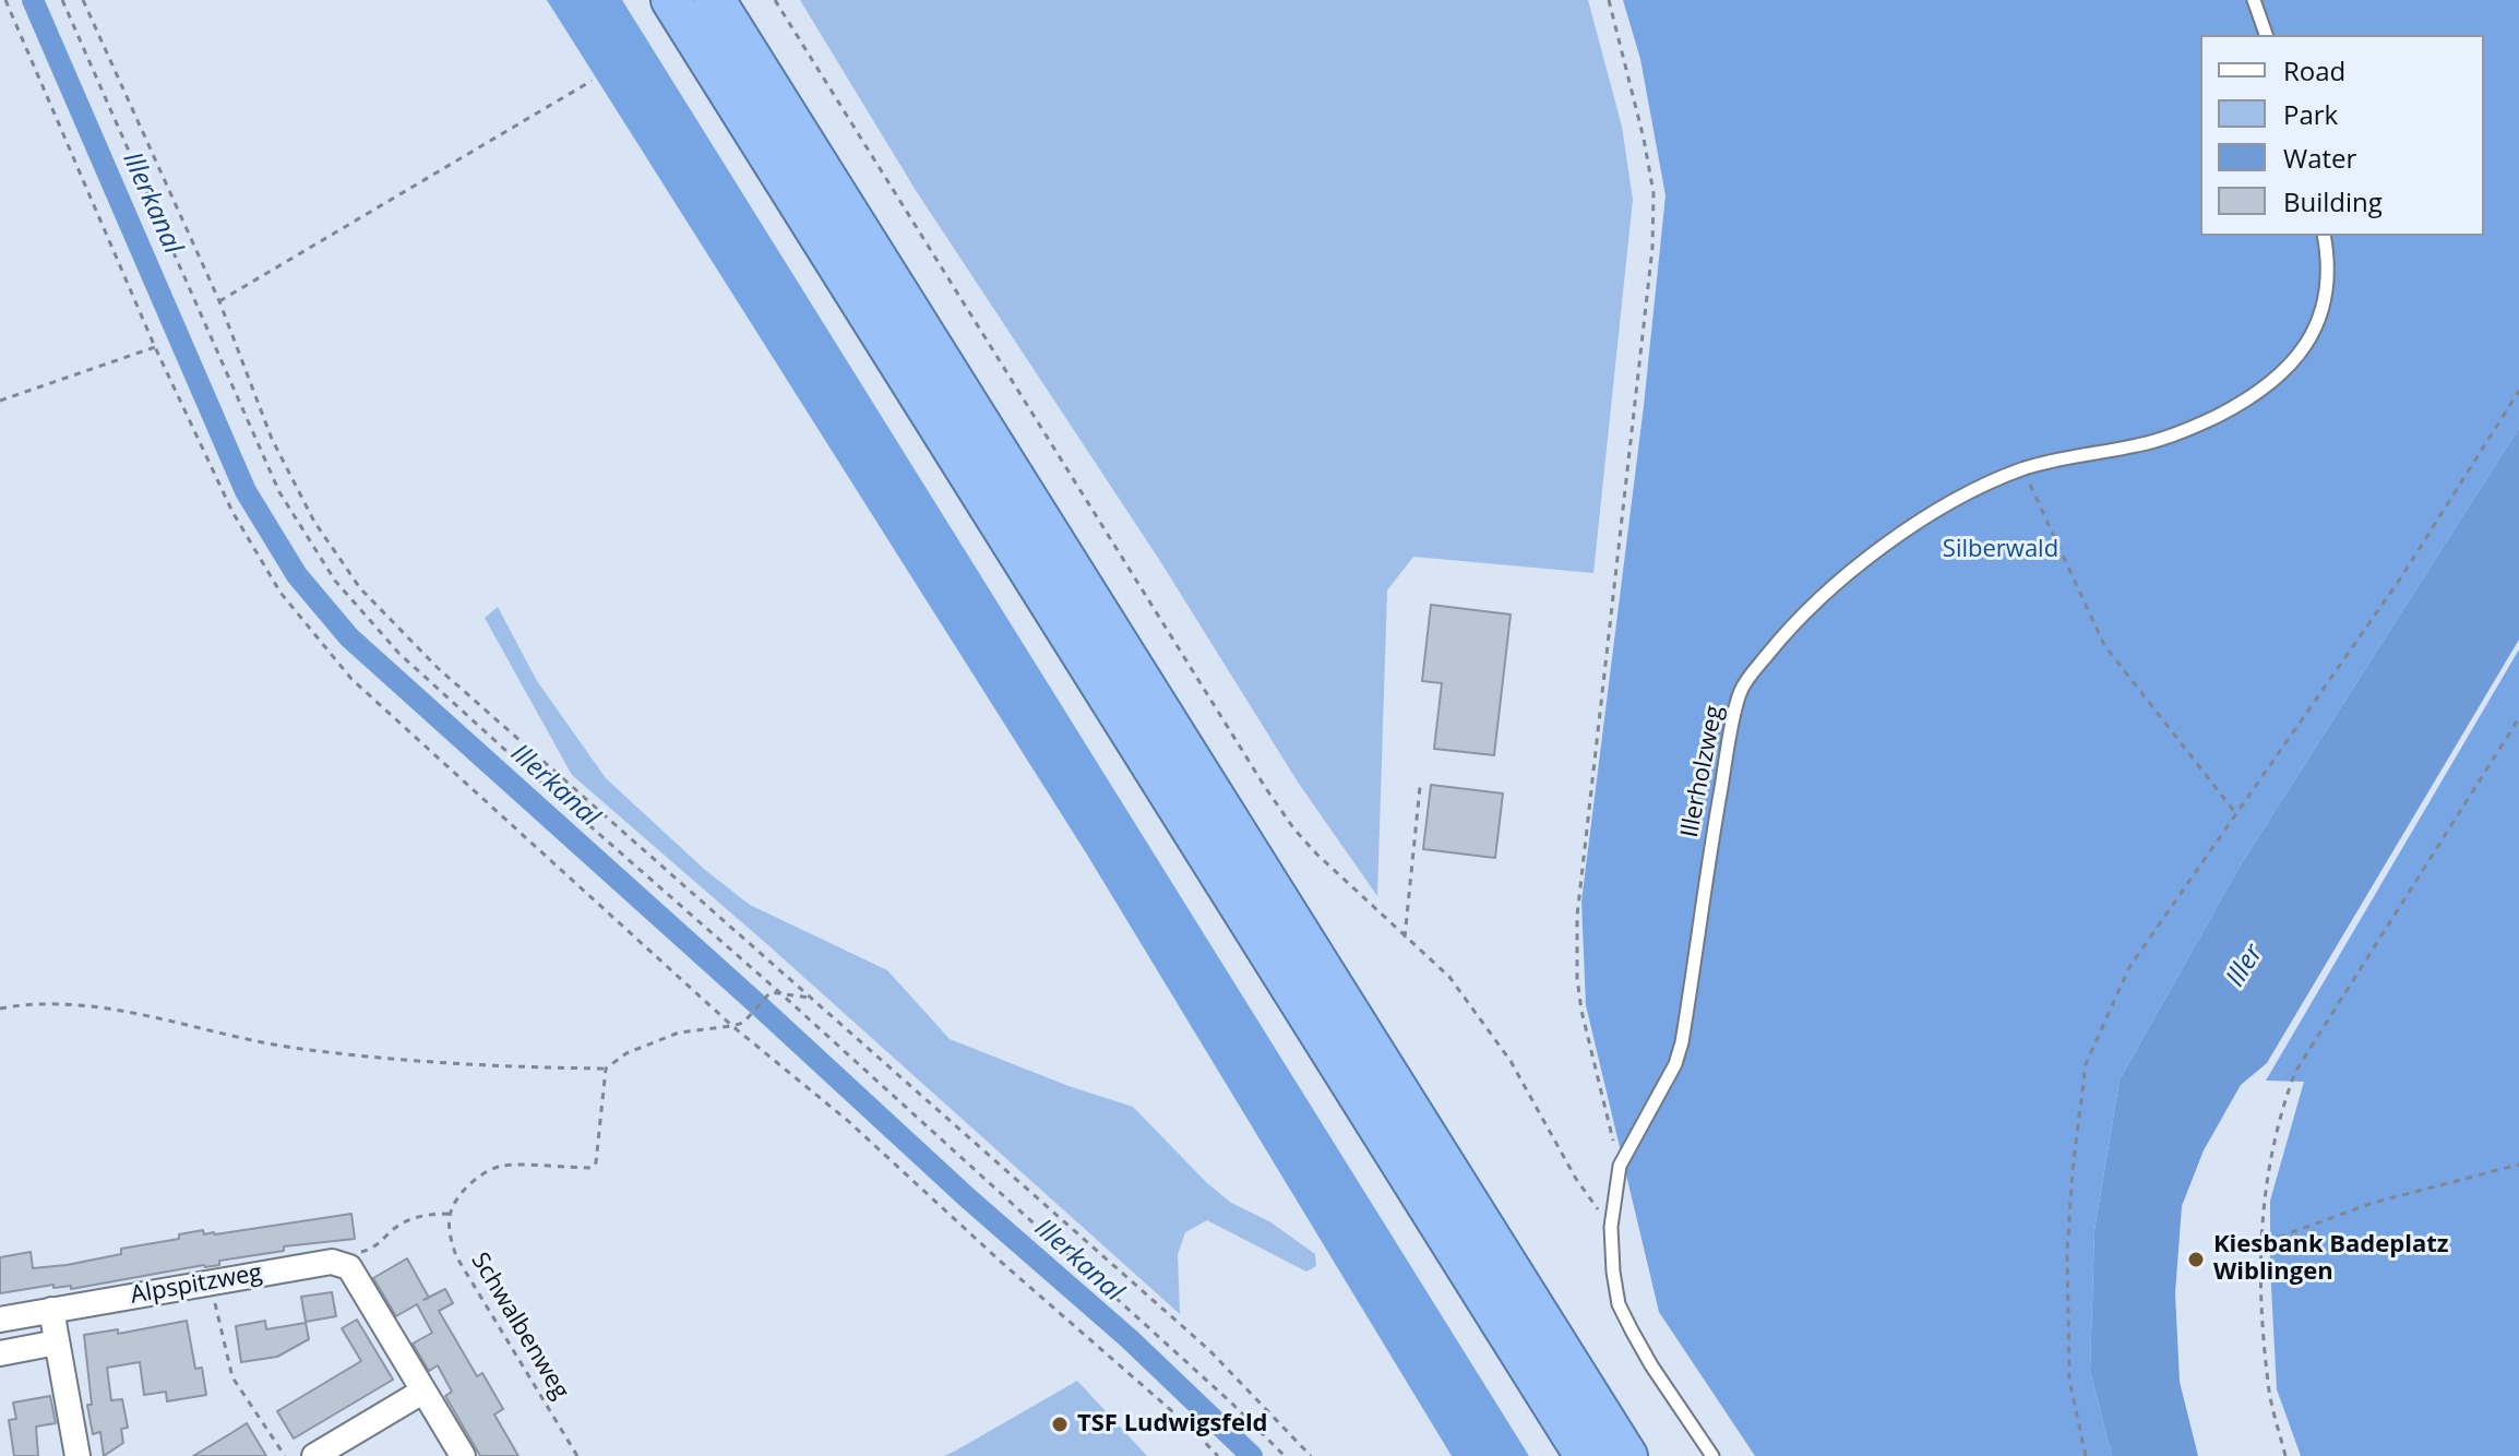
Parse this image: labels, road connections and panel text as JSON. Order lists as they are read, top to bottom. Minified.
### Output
{"streets":{"street":["Alpspitzweg"],"lane":["Illerholzweg"],"path":["Schwalbenweg"]},"water":["Illerkanal","Iller"],"parks":["Silberwald"],"places":["Kiesbank Badeplatz Wiblingen","TSF Ludwigsfeld"],"legend":["Road","Park","Water","Building"]}
